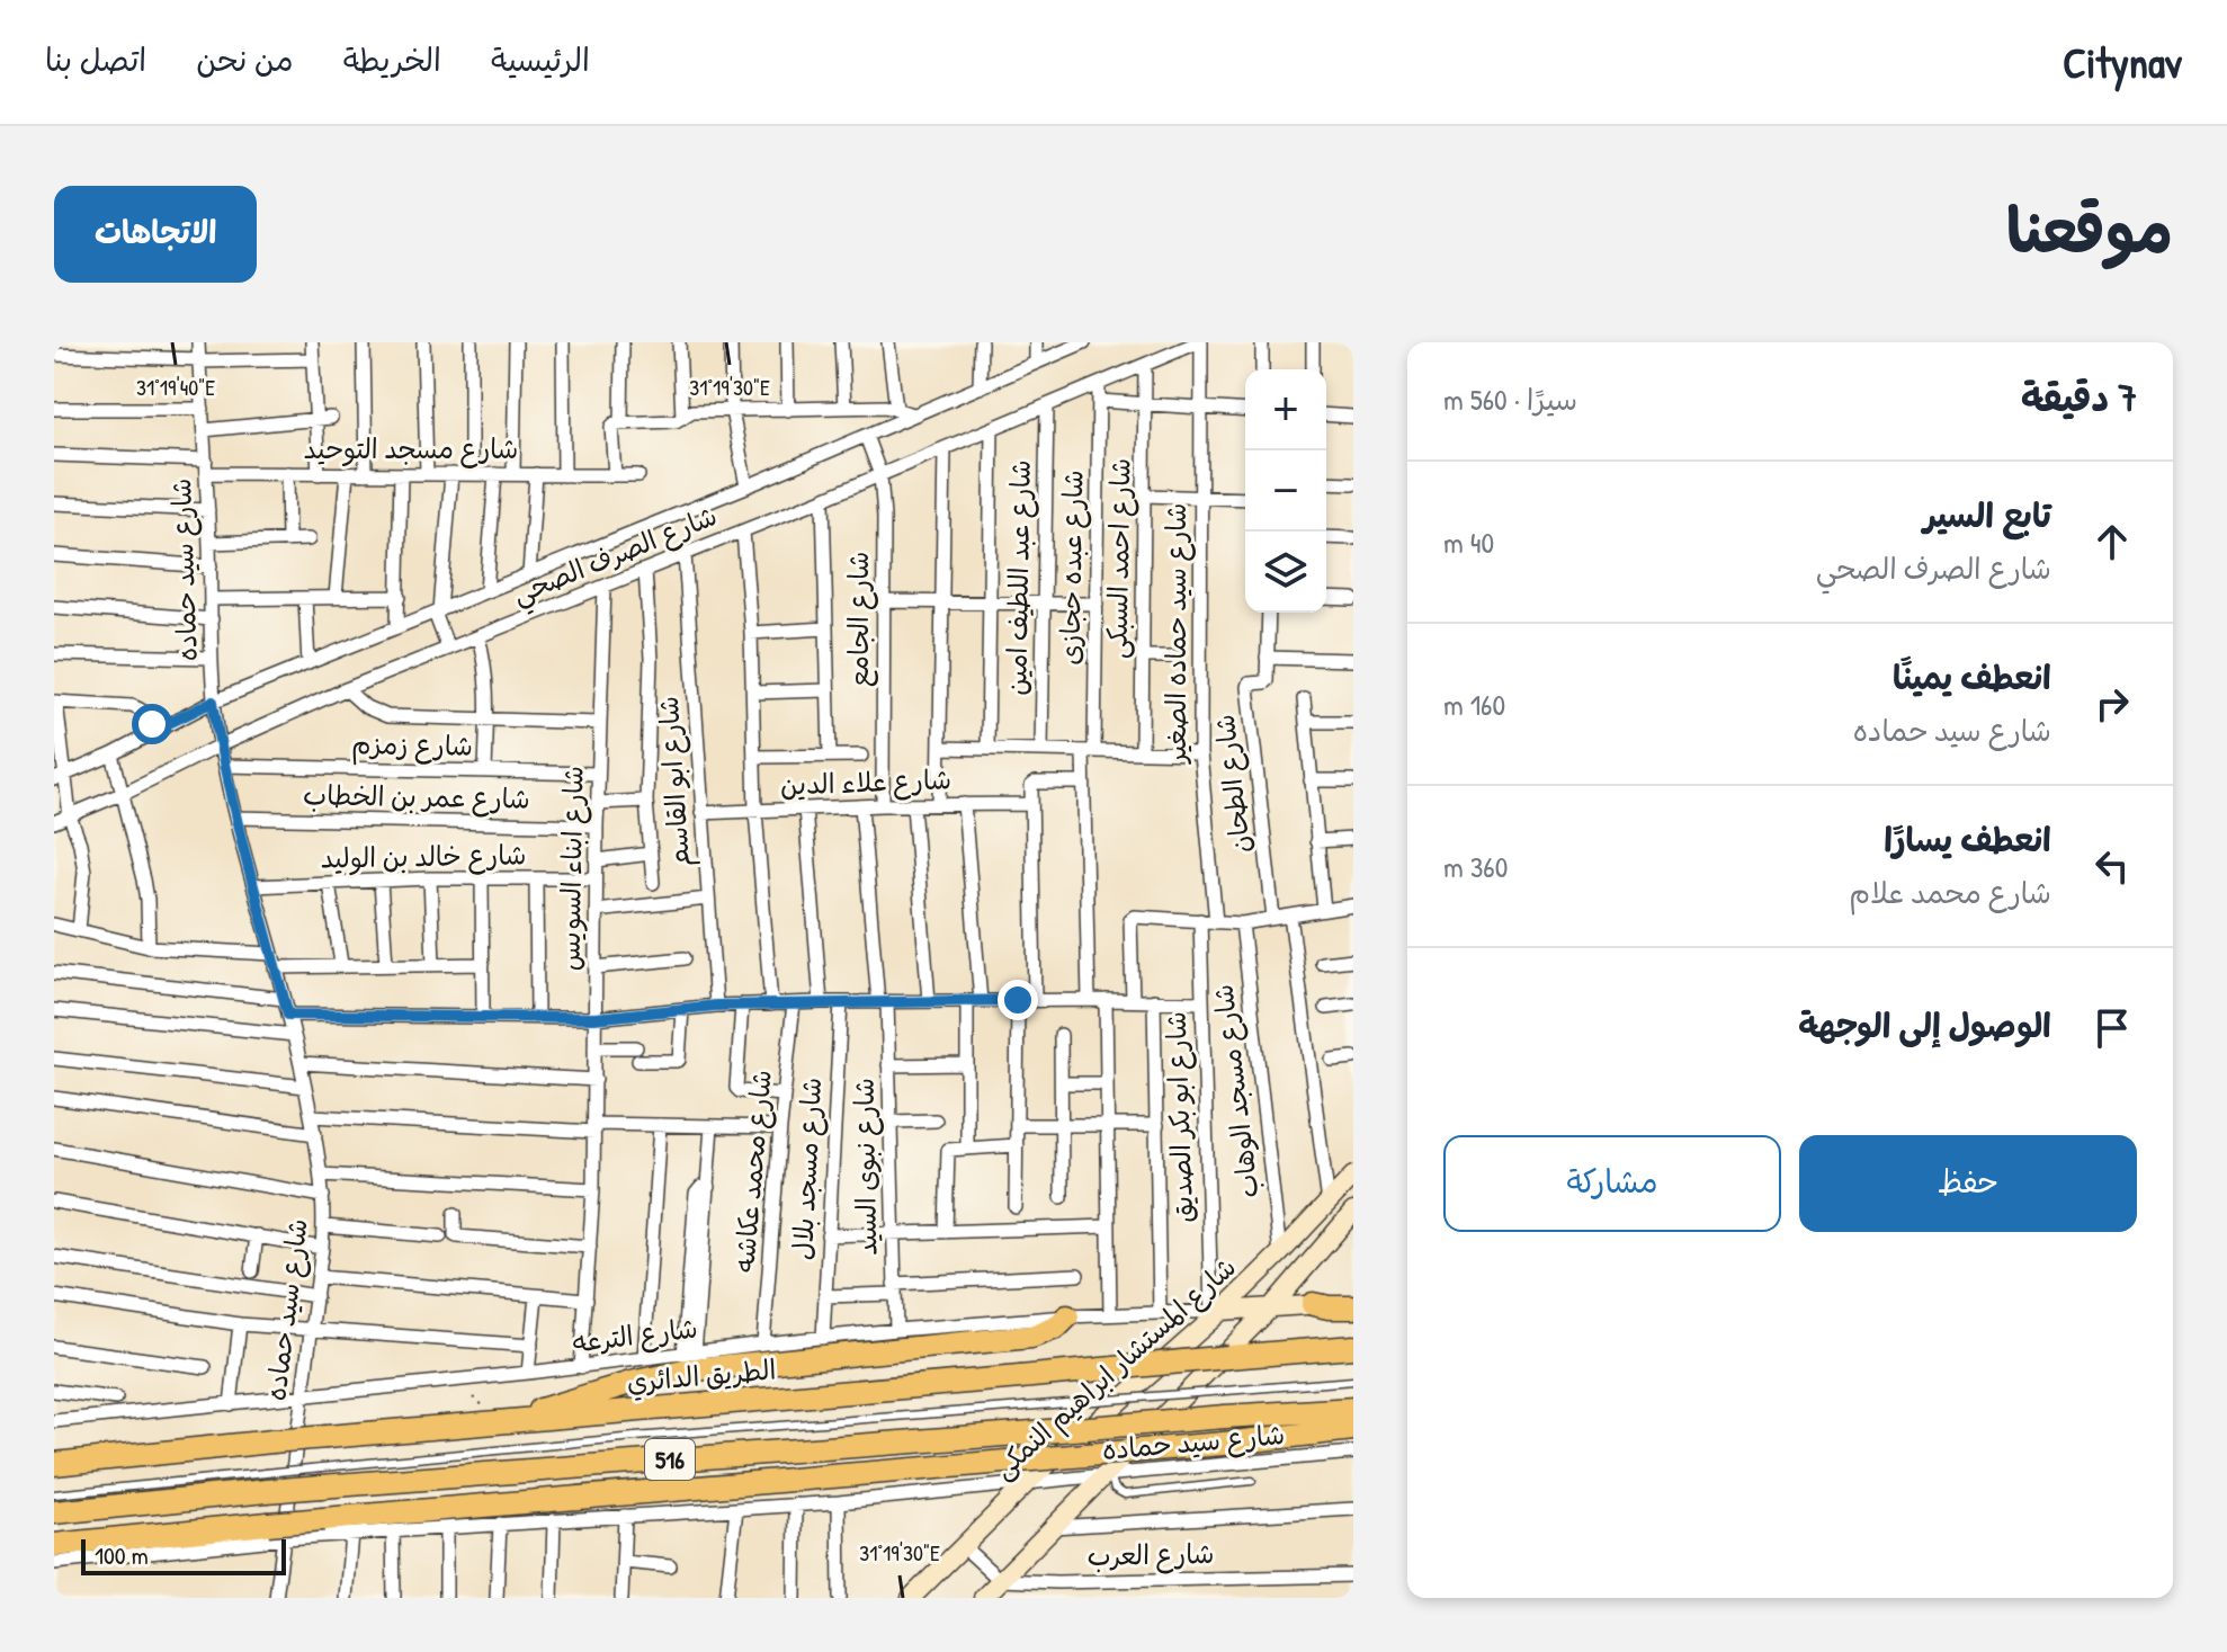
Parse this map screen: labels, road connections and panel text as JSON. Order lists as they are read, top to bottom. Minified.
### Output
{"streets":{"highway":["الطريق الدائري","516"],"street":["شارع مسجد التوحيد","شارع الصرف الصحي","شارع احمد السبكى","شارع عبده حجازى","شارع سيد حماده","شارع عبد اللطيف امين","شارع الجامع","شارع سيد حماده الصغير","شارع زمزم","شارع ابو القاسم","شارع علاء الدين","شارع الطحان","شارع عمر بن الخطاب","شارع خالد بن الوليد","شارع ابناء السويس","شارع مسجد الوهاب","شارع ابو بكر الصديق","شارع نبوى السيد","شارع مسجد بلال","شارع محمد عكاشه","شارع الترعه","شارع المستشار ابراهيم النمكى","شارع العرب"]},"crossings":[["شارع مسجد التوحيد","شارع سيد حماده"],["شارع الصرف الصحي","شارع احمد السبكى"],["شارع الصرف الصحي","شارع عبده حجازى"],["شارع الصرف الصحي","شارع سيد حماده"],["شارع الصرف الصحي","شارع عبد اللطيف امين"],["شارع الصرف الصحي","شارع الجامع"],["شارع الصرف الصحي","شارع سيد حماده الصغير"],["شارع الصرف الصحي","شارع ابو القاسم"],["شارع الصرف الصحي","شارع ابناء السويس"],["شارع سيد حماده","شارع زمزم"],["شارع سيد حماده","شارع عمر بن الخطاب"],["شارع سيد حماده","شارع خالد بن الوليد"],["شارع سيد حماده","شارع الترعه"],["شارع سيد حماده","شارع المستشار ابراهيم النمكى"],["شارع سيد حماده","516"],["شارع الجامع","شارع علاء الدين"],["شارع زمزم","شارع ابناء السويس"],["شارع ابو القاسم","شارع علاء الدين"],["شارع علاء الدين","شارع نبوى السيد"],["شارع عمر بن الخطاب","شارع ابناء السويس"],["شارع خالد بن الوليد","شارع ابناء السويس"],["شارع ابناء السويس","شارع الترعه"],["شارع مسجد الوهاب","شارع المستشار ابراهيم النمكى"],["شارع ابو بكر الصديق","شارع الترعه"],["شارع ابو بكر الصديق","شارع المستشار ابراهيم النمكى"],["شارع نبوى السيد","شارع الترعه"],["شارع مسجد بلال","شارع الترعه"],["شارع محمد عكاشه","شارع الترعه"],["شارع الترعه","شارع المستشار ابراهيم النمكى"]],"scale_bar":"100 m","page":{"header":"Citynav","nav":["الرئيسية","الخريطة","من نحن","اتصل بنا"],"title":"موقعنا","buttons":["الاتجاهات",["حفظ","مشاركة"]],"heading":["7 دقيقة","سيرًا · 560 m"],"map_buttons":["+","−"],"list":[["تابع السير","شارع الصرف الصحي","40 m"],["انعطف يمينًا","شارع سيد حماده","160 m"],["انعطف يسارًا","شارع محمد علام","360 m"],"الوصول إلى الوجهة"],"scale":"100 m"},"coordinates":["31°19'40\"E","31°19'30\"E"]}
